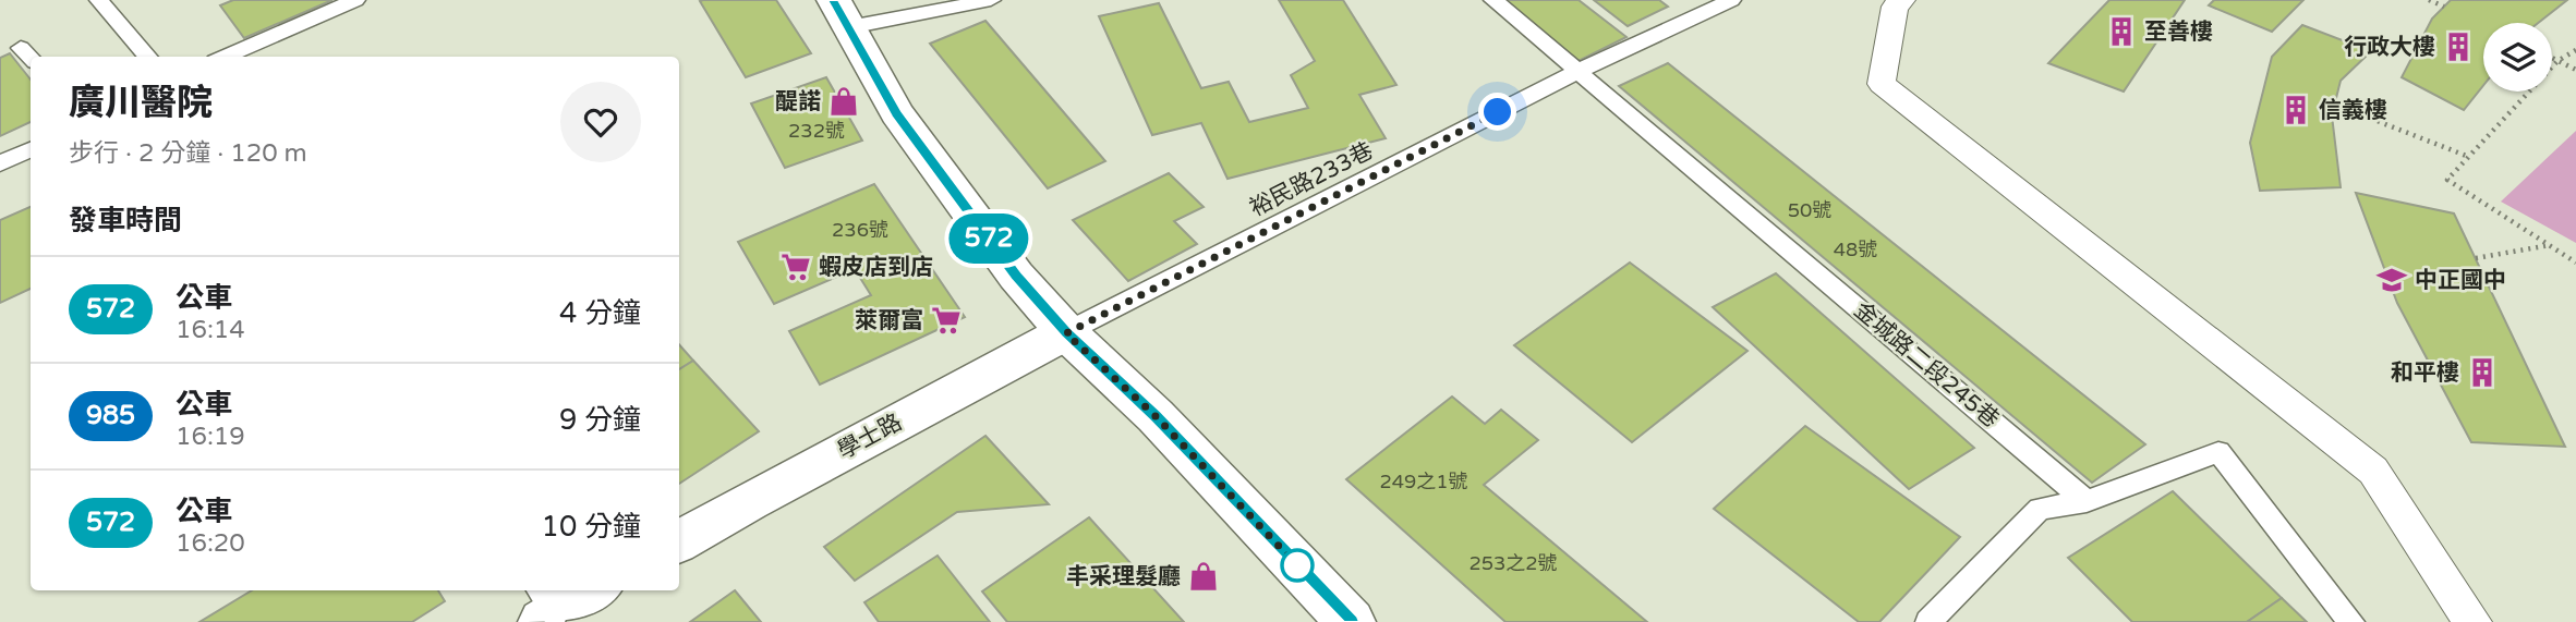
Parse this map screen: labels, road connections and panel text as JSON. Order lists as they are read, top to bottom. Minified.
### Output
{"streets":{"street":["學士路"],"lane":["裕民路233巷","金城路二段245巷"]},"crossings":[["裕民路233巷","金城路二段245巷"],["裕民路233巷","學士路"]],"places":{"building":["至善樓","行政大樓","信義樓","和平樓"],"shop":["醍諾","丰采理髮廳"],"supermarket":["蝦皮店到店","萊爾富"],"school or university":["中正國中"]},"lines":["bus line 572"],"house_numbers":["232號","50號","236號","48號","249之1號","253之2號"],"page":{"on_map":"572","heading":[["廣川醫院","步行 · 2 分鐘 · 120 m"],"發車時間"],"list":[{"mark":"572","name":"公車","note":"16:14","value":"4 分鐘"},{"mark":"985","name":"公車","note":"16:19","value":"9 分鐘"},{"mark":"572","name":"公車","note":"16:20","value":"10 分鐘"}]}}
